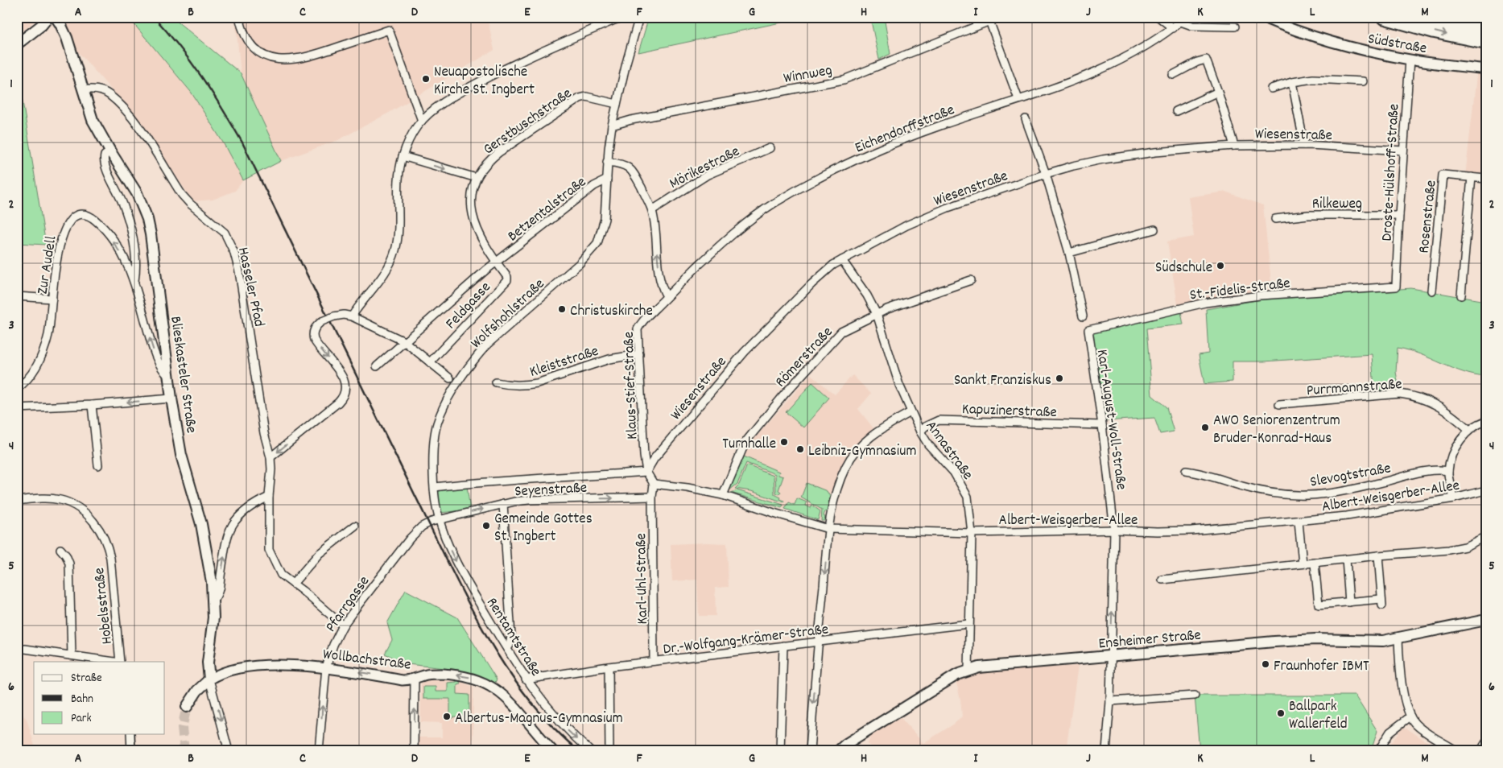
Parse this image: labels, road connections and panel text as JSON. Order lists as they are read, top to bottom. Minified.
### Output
{"streets":{"main road":["Blieskasteler Straße","Ensheimer Straße","Wollbachstraße"],"street":["Südstraße","Winnweg","Gerstbuschstraße","Eichendorffstraße","Wiesenstraße","Mörikestraße","Droste-Hülshoff-Straße","Rilkeweg","Betzentalstraße","Rosenstraße","Zur Audell","Hasseler Pfad","St.-Fidelis-Straße","Feldgasse","Wolfshohlstraße","Römerstraße","Kleiststraße","Klaus-Stief-Straße","Purrmannstraße","Kapuzinerstraße","Karl-August-Woll-Straße","Annastraße","Slevogtstraße","Seyenstraße","Albert-Weisgerber-Allee","Karl-Uhl-Straße","Pfarrgasse","Hobelsstraße","Rentamtstraße","Dr.-Wolfgang-Krämer-Straße"]},"crossings":[["Südstraße","Droste-Hülshoff-Straße"],["Winnweg","Betzentalstraße"],["Gerstbuschstraße","Betzentalstraße"],["Gerstbuschstraße","Feldgasse"],["Eichendorffstraße","Klaus-Stief-Straße"],["Wiesenstraße","Droste-Hülshoff-Straße"],["Wiesenstraße","Klaus-Stief-Straße"],["Wiesenstraße","Annastraße"],["Droste-Hülshoff-Straße","Rilkeweg"],["Droste-Hülshoff-Straße","St.-Fidelis-Straße"],["Betzentalstraße","Feldgasse"],["Betzentalstraße","Wolfshohlstraße"],["Zur Audell","Blieskasteler Straße"],["Hasseler Pfad","Blieskasteler Straße"],["Hasseler Pfad","Pfarrgasse"],["St.-Fidelis-Straße","Karl-August-Woll-Straße"],["Wolfshohlstraße","Seyenstraße"],["Wolfshohlstraße","Pfarrgasse"],["Wolfshohlstraße","Rentamtstraße"],["Römerstraße","Annastraße"],["Römerstraße","Albert-Weisgerber-Allee"],["Kleiststraße","Klaus-Stief-Straße"],["Blieskasteler Straße","Wollbachstraße"],["Kapuzinerstraße","Karl-August-Woll-Straße"],["Kapuzinerstraße","Annastraße"],["Karl-August-Woll-Straße","Albert-Weisgerber-Allee"],["Karl-August-Woll-Straße","Ensheimer Straße"],["Annastraße","Albert-Weisgerber-Allee"],["Annastraße","Dr.-Wolfgang-Krämer-Straße"],["Annastraße","Ensheimer Straße"],["Seyenstraße","Karl-Uhl-Straße"],["Seyenstraße","Pfarrgasse"],["Seyenstraße","Rentamtstraße"],["Karl-Uhl-Straße","Dr.-Wolfgang-Krämer-Straße"],["Pfarrgasse","Rentamtstraße"],["Pfarrgasse","Wollbachstraße"],["Rentamtstraße","Dr.-Wolfgang-Krämer-Straße"]],"one_way":["Rentamtstraße","Wollbachstraße"],"places":["Neuapostolische Kirche St. Ingbert","Südschule","Christuskirche","Sankt Franziskus","AWO Seniorenzentrum Bruder-Konrad-Haus","Turnhalle","Leibniz-Gymnasium","Gemeinde Gottes St. Ingbert","Fraunhofer IBMT","Ballpark Wallerfeld","Albertus-Magnus-Gymnasium"],"legend":["Straße","Bahn","Park"],"grid":{"columns":["A","B","C","D","E","F","G","H","I","J","K","L","M"],"rows":["1","2","3","4","5","6"]}}
